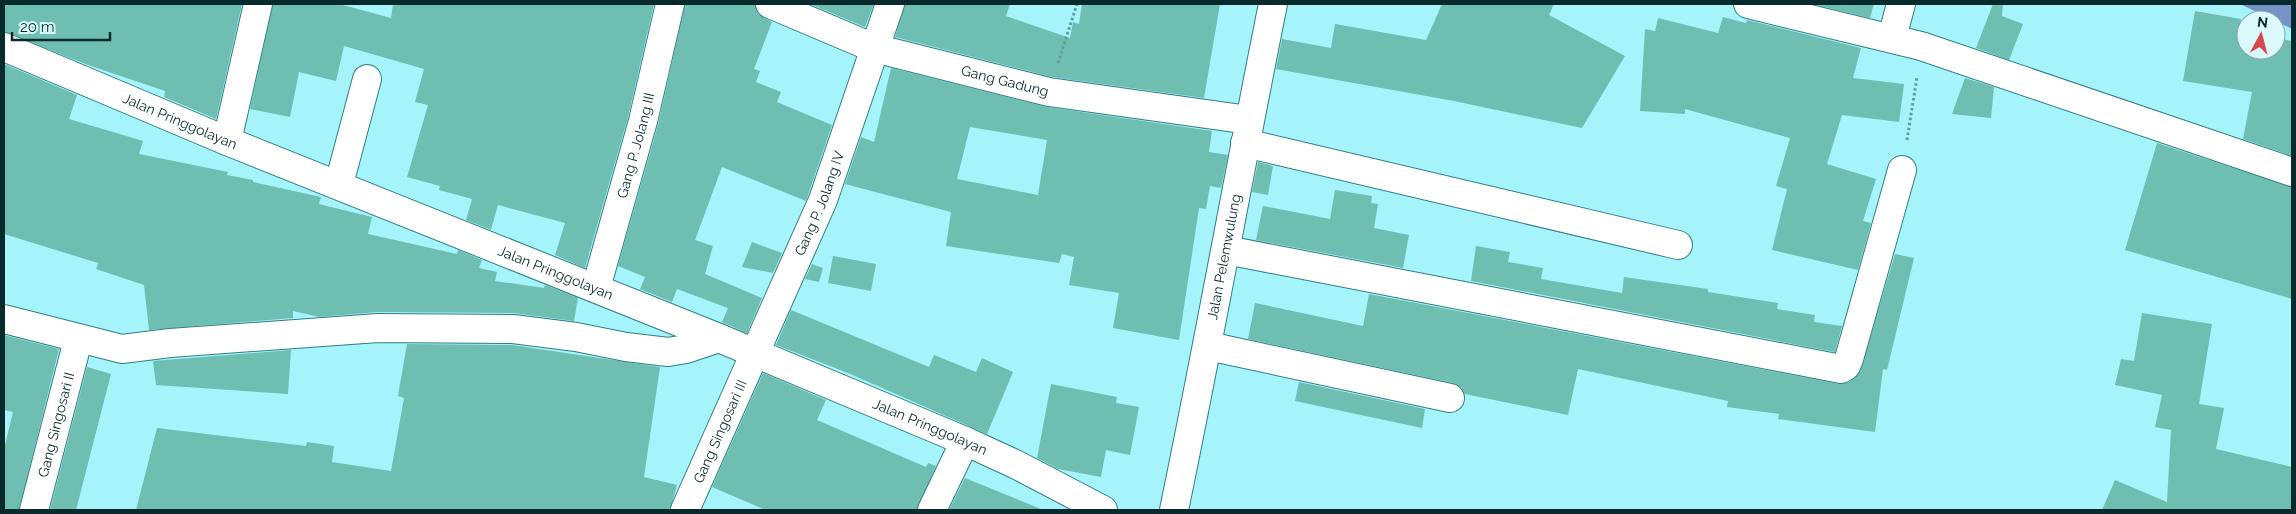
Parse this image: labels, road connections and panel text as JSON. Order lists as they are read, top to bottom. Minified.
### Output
{"streets":{"street":["Gang Gadung","Jalan Pringgolayan","Gang P. Jolang III","Gang P. Jolang IV","Jalan Pelemwulung","Gang Singosari II","Gang Singosari III"]},"crossings":[["Gang Gadung","Gang P. Jolang IV"],["Gang Gadung","Jalan Pelemwulung"],["Jalan Pringgolayan","Gang P. Jolang III"],["Jalan Pringgolayan","Gang P. Jolang IV"],["Jalan Pringgolayan","Gang Singosari III"],["Gang P. Jolang IV","Gang Singosari III"]],"scale_bar":"20 m","north":"top"}
